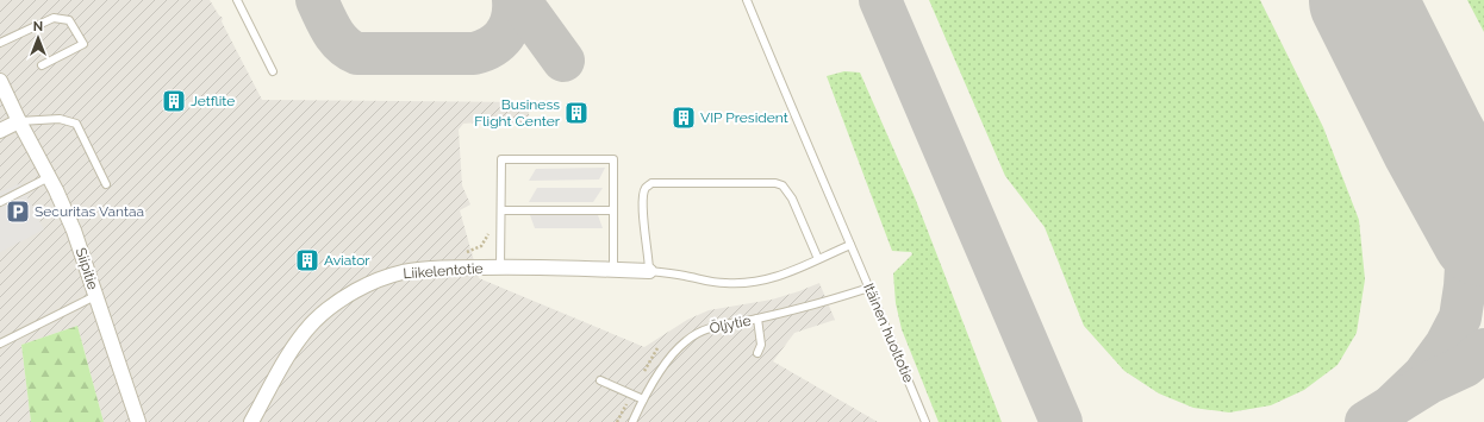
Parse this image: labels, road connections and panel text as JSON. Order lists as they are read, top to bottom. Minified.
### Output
{"streets":{"street":["Siipitie","Liikelentotie"],"lane":["Öljytie","Itäinen huoltotie"]},"crossings":[["Öljytie","Itäinen huoltotie"]],"places":{"building":["Jetflite","Business Flight Center","VIP President","Aviator"],"parking":["Securitas Vantaa"]},"north":"top"}
